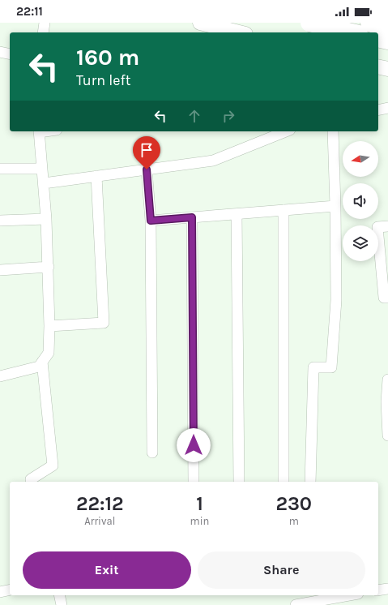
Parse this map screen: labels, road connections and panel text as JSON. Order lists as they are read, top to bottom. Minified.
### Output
{"north":"left","page":{"status":"22:11","turn":["160 m","Turn left"],"eta":["22:12","Arrival","1","min","230","m"],"buttons":["Exit","Share"]}}
